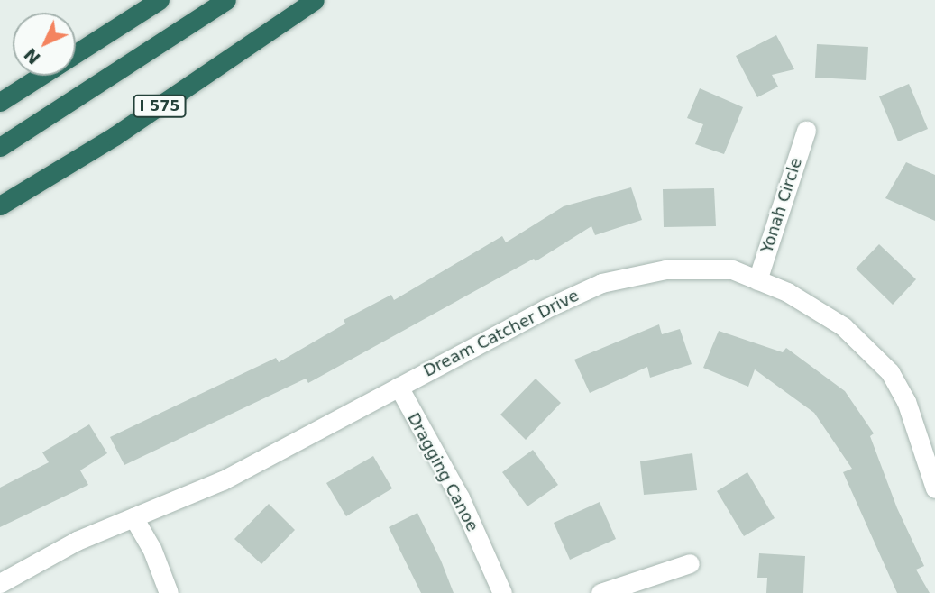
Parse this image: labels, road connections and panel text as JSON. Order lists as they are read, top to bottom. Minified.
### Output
{"streets":{"highway":["I 575"],"street":["Yonah Circle","Dream Catcher Drive","Dragging Canoe"]},"crossings":[["Yonah Circle","Dream Catcher Drive"],["Dream Catcher Drive","Dragging Canoe"]],"north":"bottom left"}
